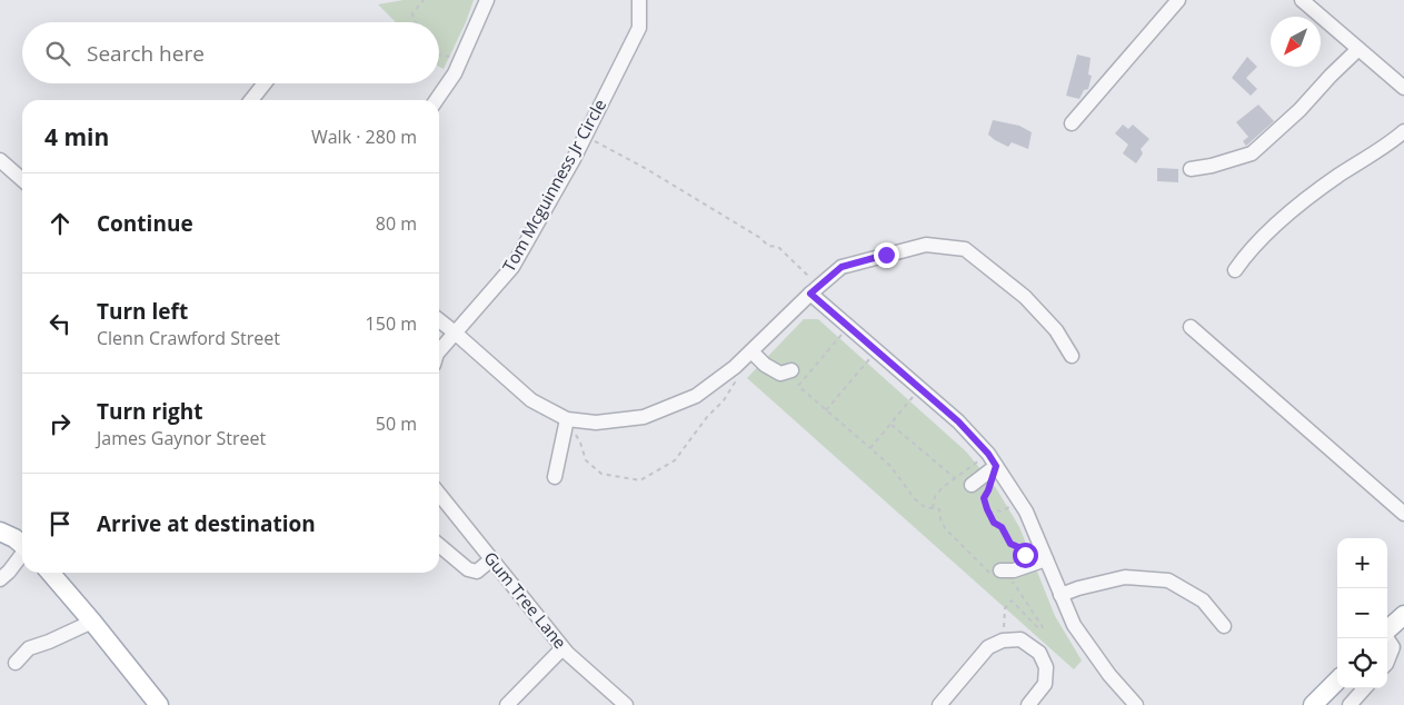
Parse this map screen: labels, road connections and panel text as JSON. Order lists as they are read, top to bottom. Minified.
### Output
{"streets":{"street":["Tom Mcguinness Jr Circle","Gum Tree Lane"]},"north":"bottom left","page":{"search":"Search here","heading":["4 min","Walk · 280 m"],"list":[["Continue","80 m"],["Turn left","Clenn Crawford Street","150 m"],["Turn right","James Gaynor Street","50 m"],"Arrive at destination"],"map_buttons":["+","−"]}}
